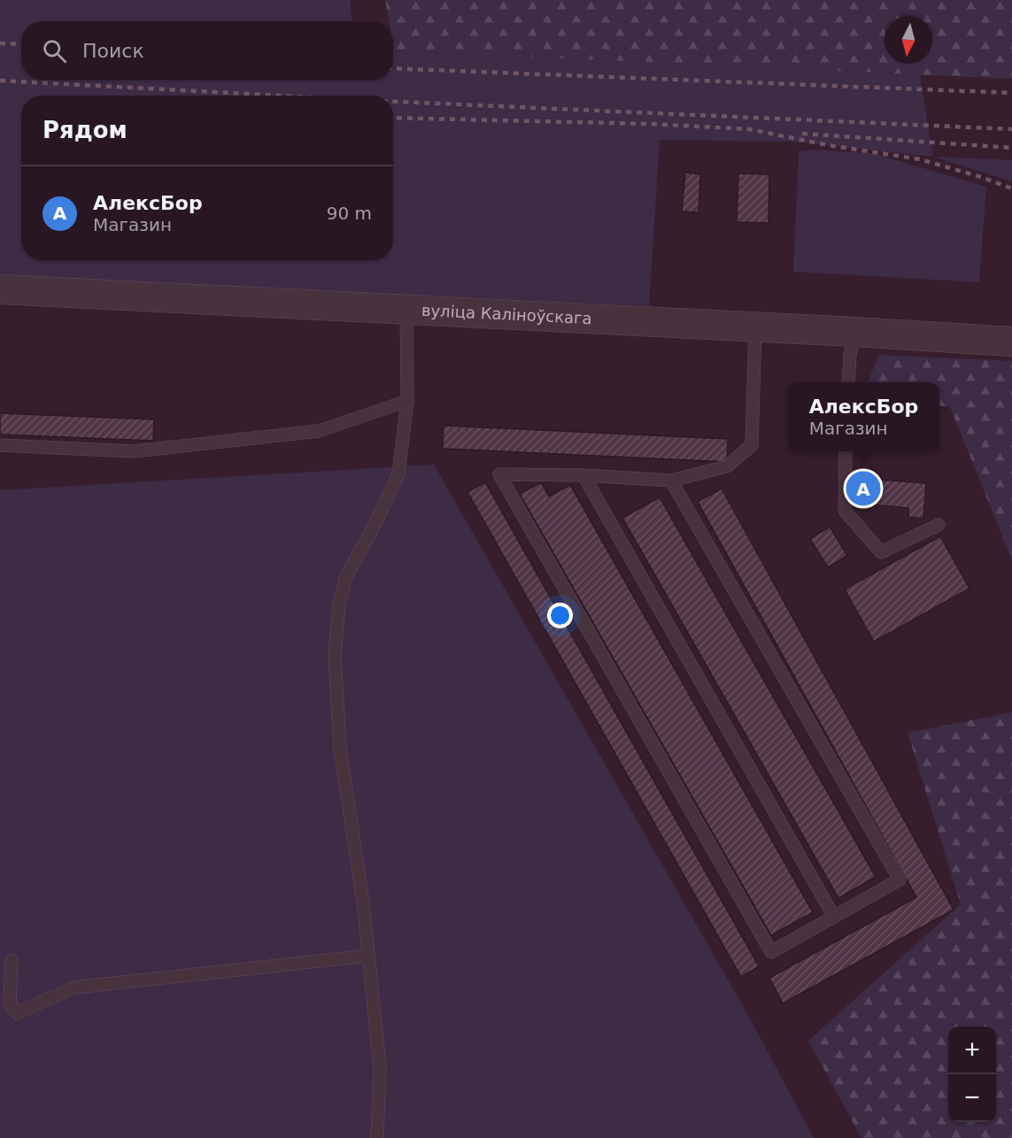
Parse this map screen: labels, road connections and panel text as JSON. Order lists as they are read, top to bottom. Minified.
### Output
{"streets":{"street":["вуліца Каліноўскага"]},"north":"bottom","page":{"search":"Поиск","heading":"Рядом","list":[{"mark":"A","name":"АлексБор","note":"Магазин","value":"90 m"}],"popup":["АлексБор","Магазин"],"pins":"A","map_buttons":["+","−"]}}
